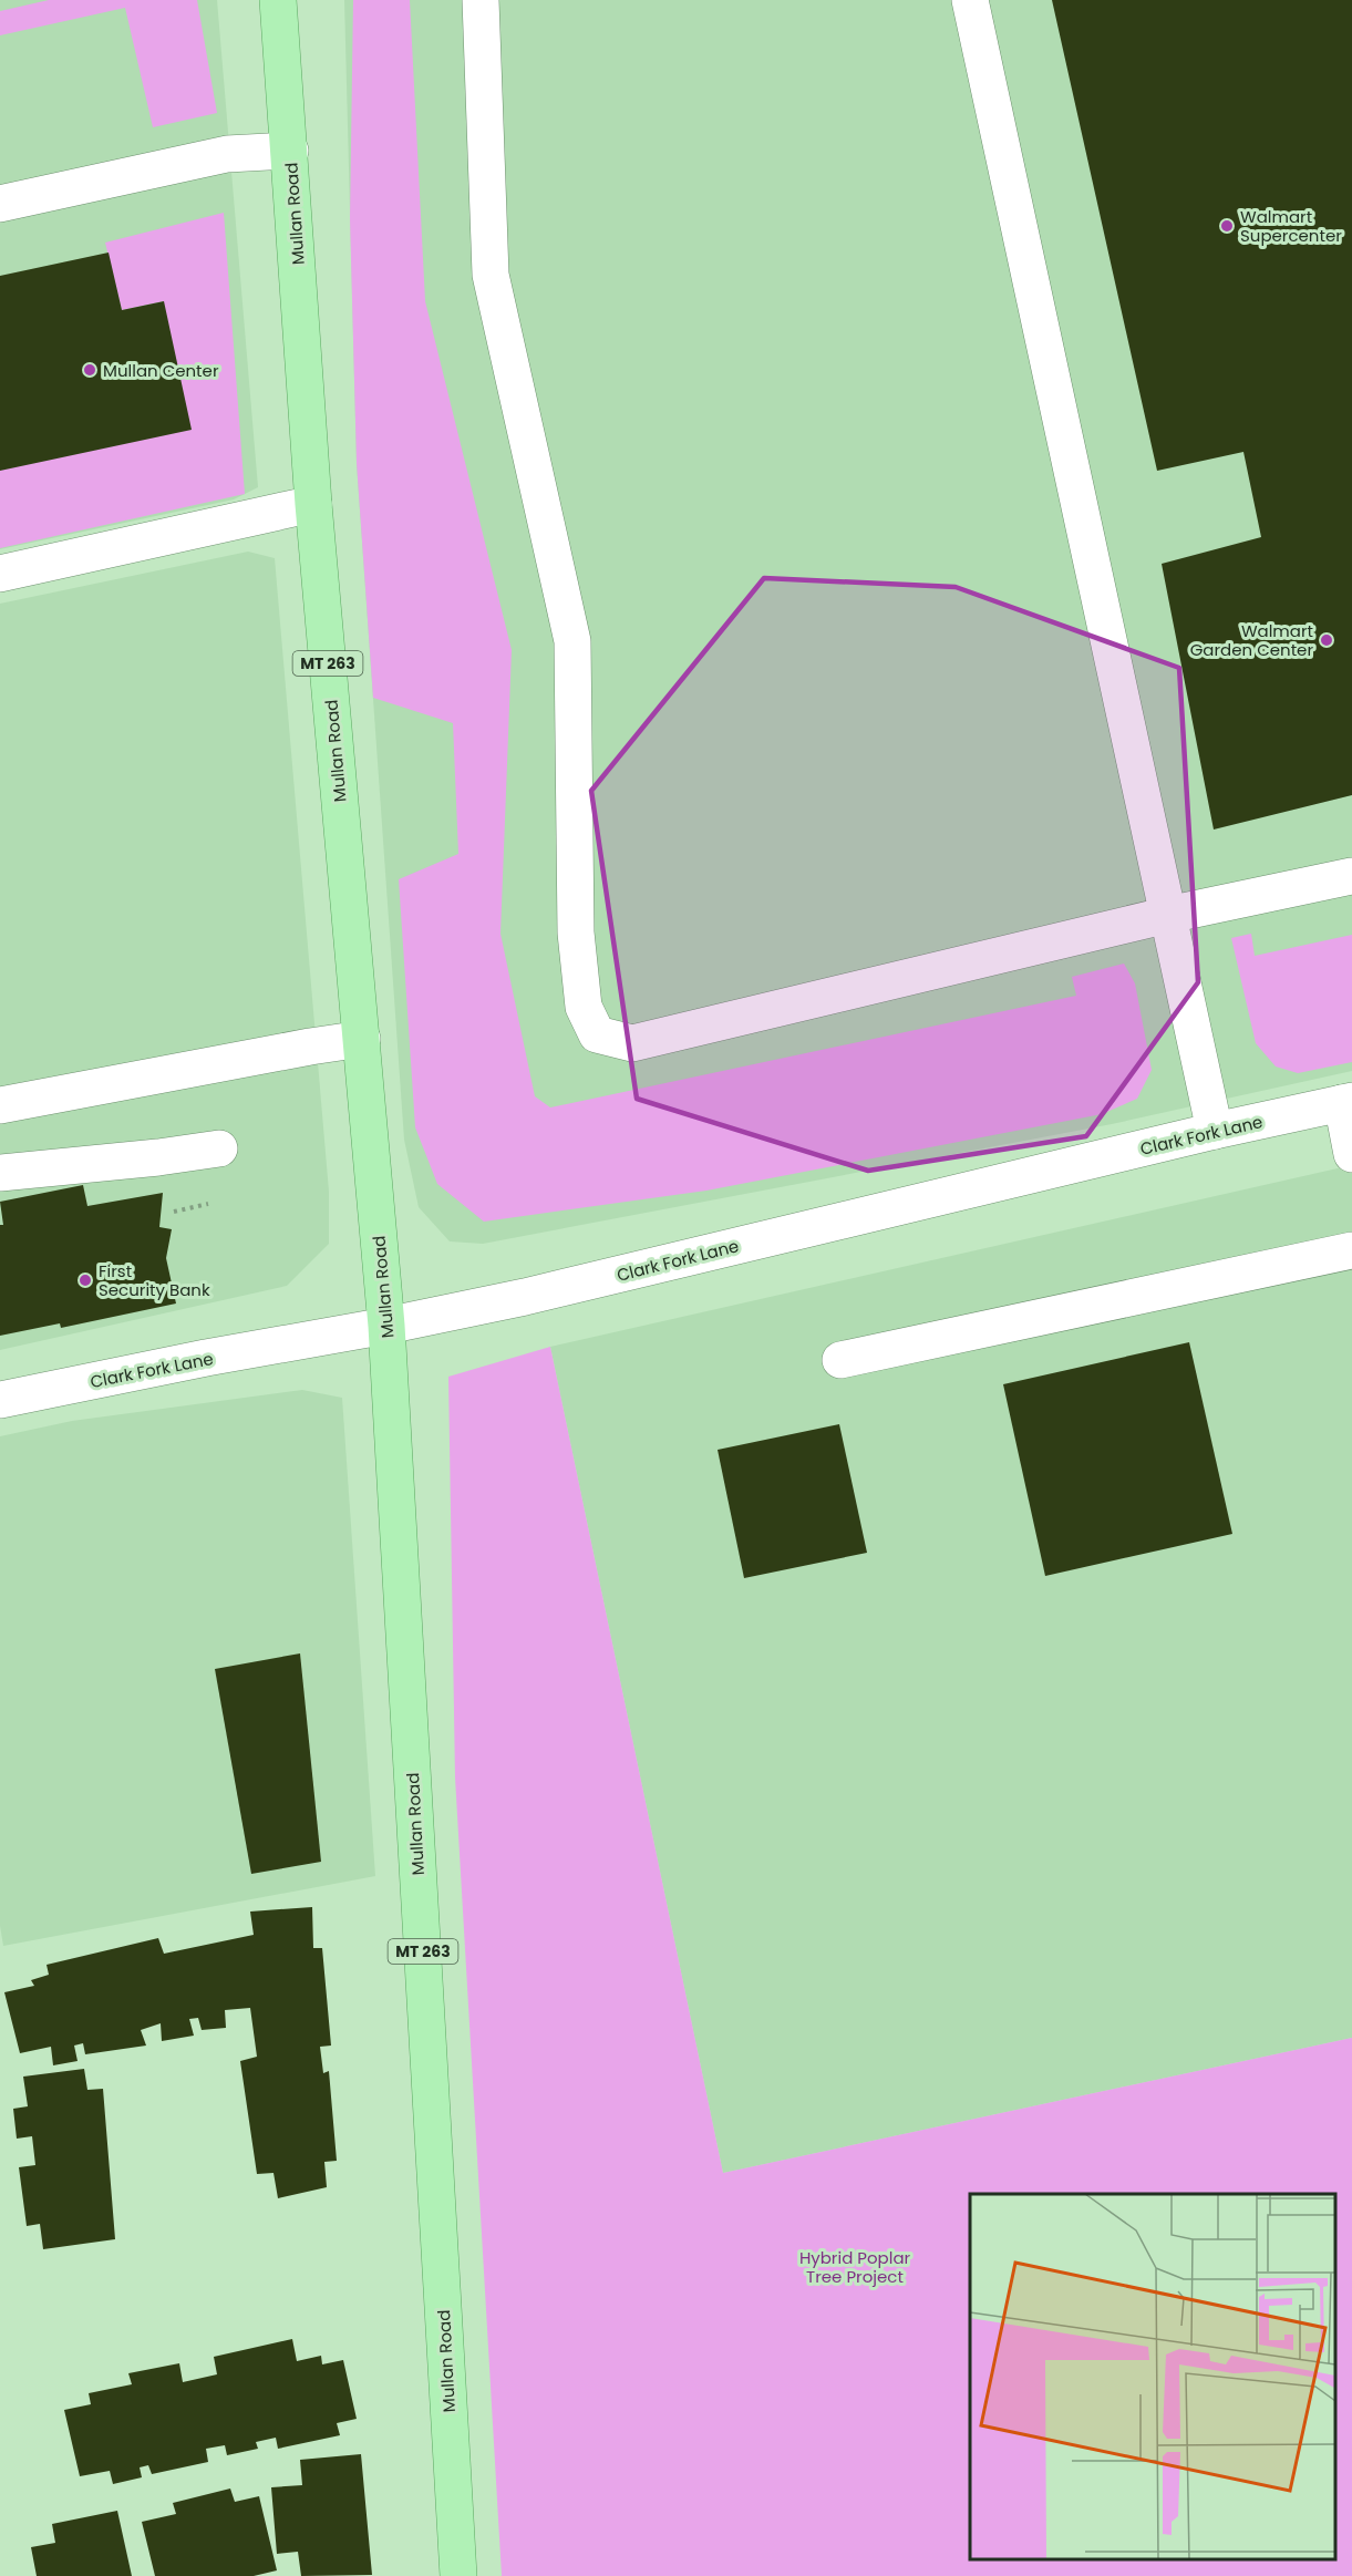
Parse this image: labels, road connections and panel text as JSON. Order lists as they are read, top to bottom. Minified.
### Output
{"streets":{"main road":["Mullan Road","MT 263"],"street":["Clark Fork Lane"]},"crossings":[["Mullan Road","Clark Fork Lane"]],"parks":["Hybrid Poplar Tree Project"],"places":["Walmart Supercenter","Mullan Center","Walmart Garden Center","First Security Bank"]}
